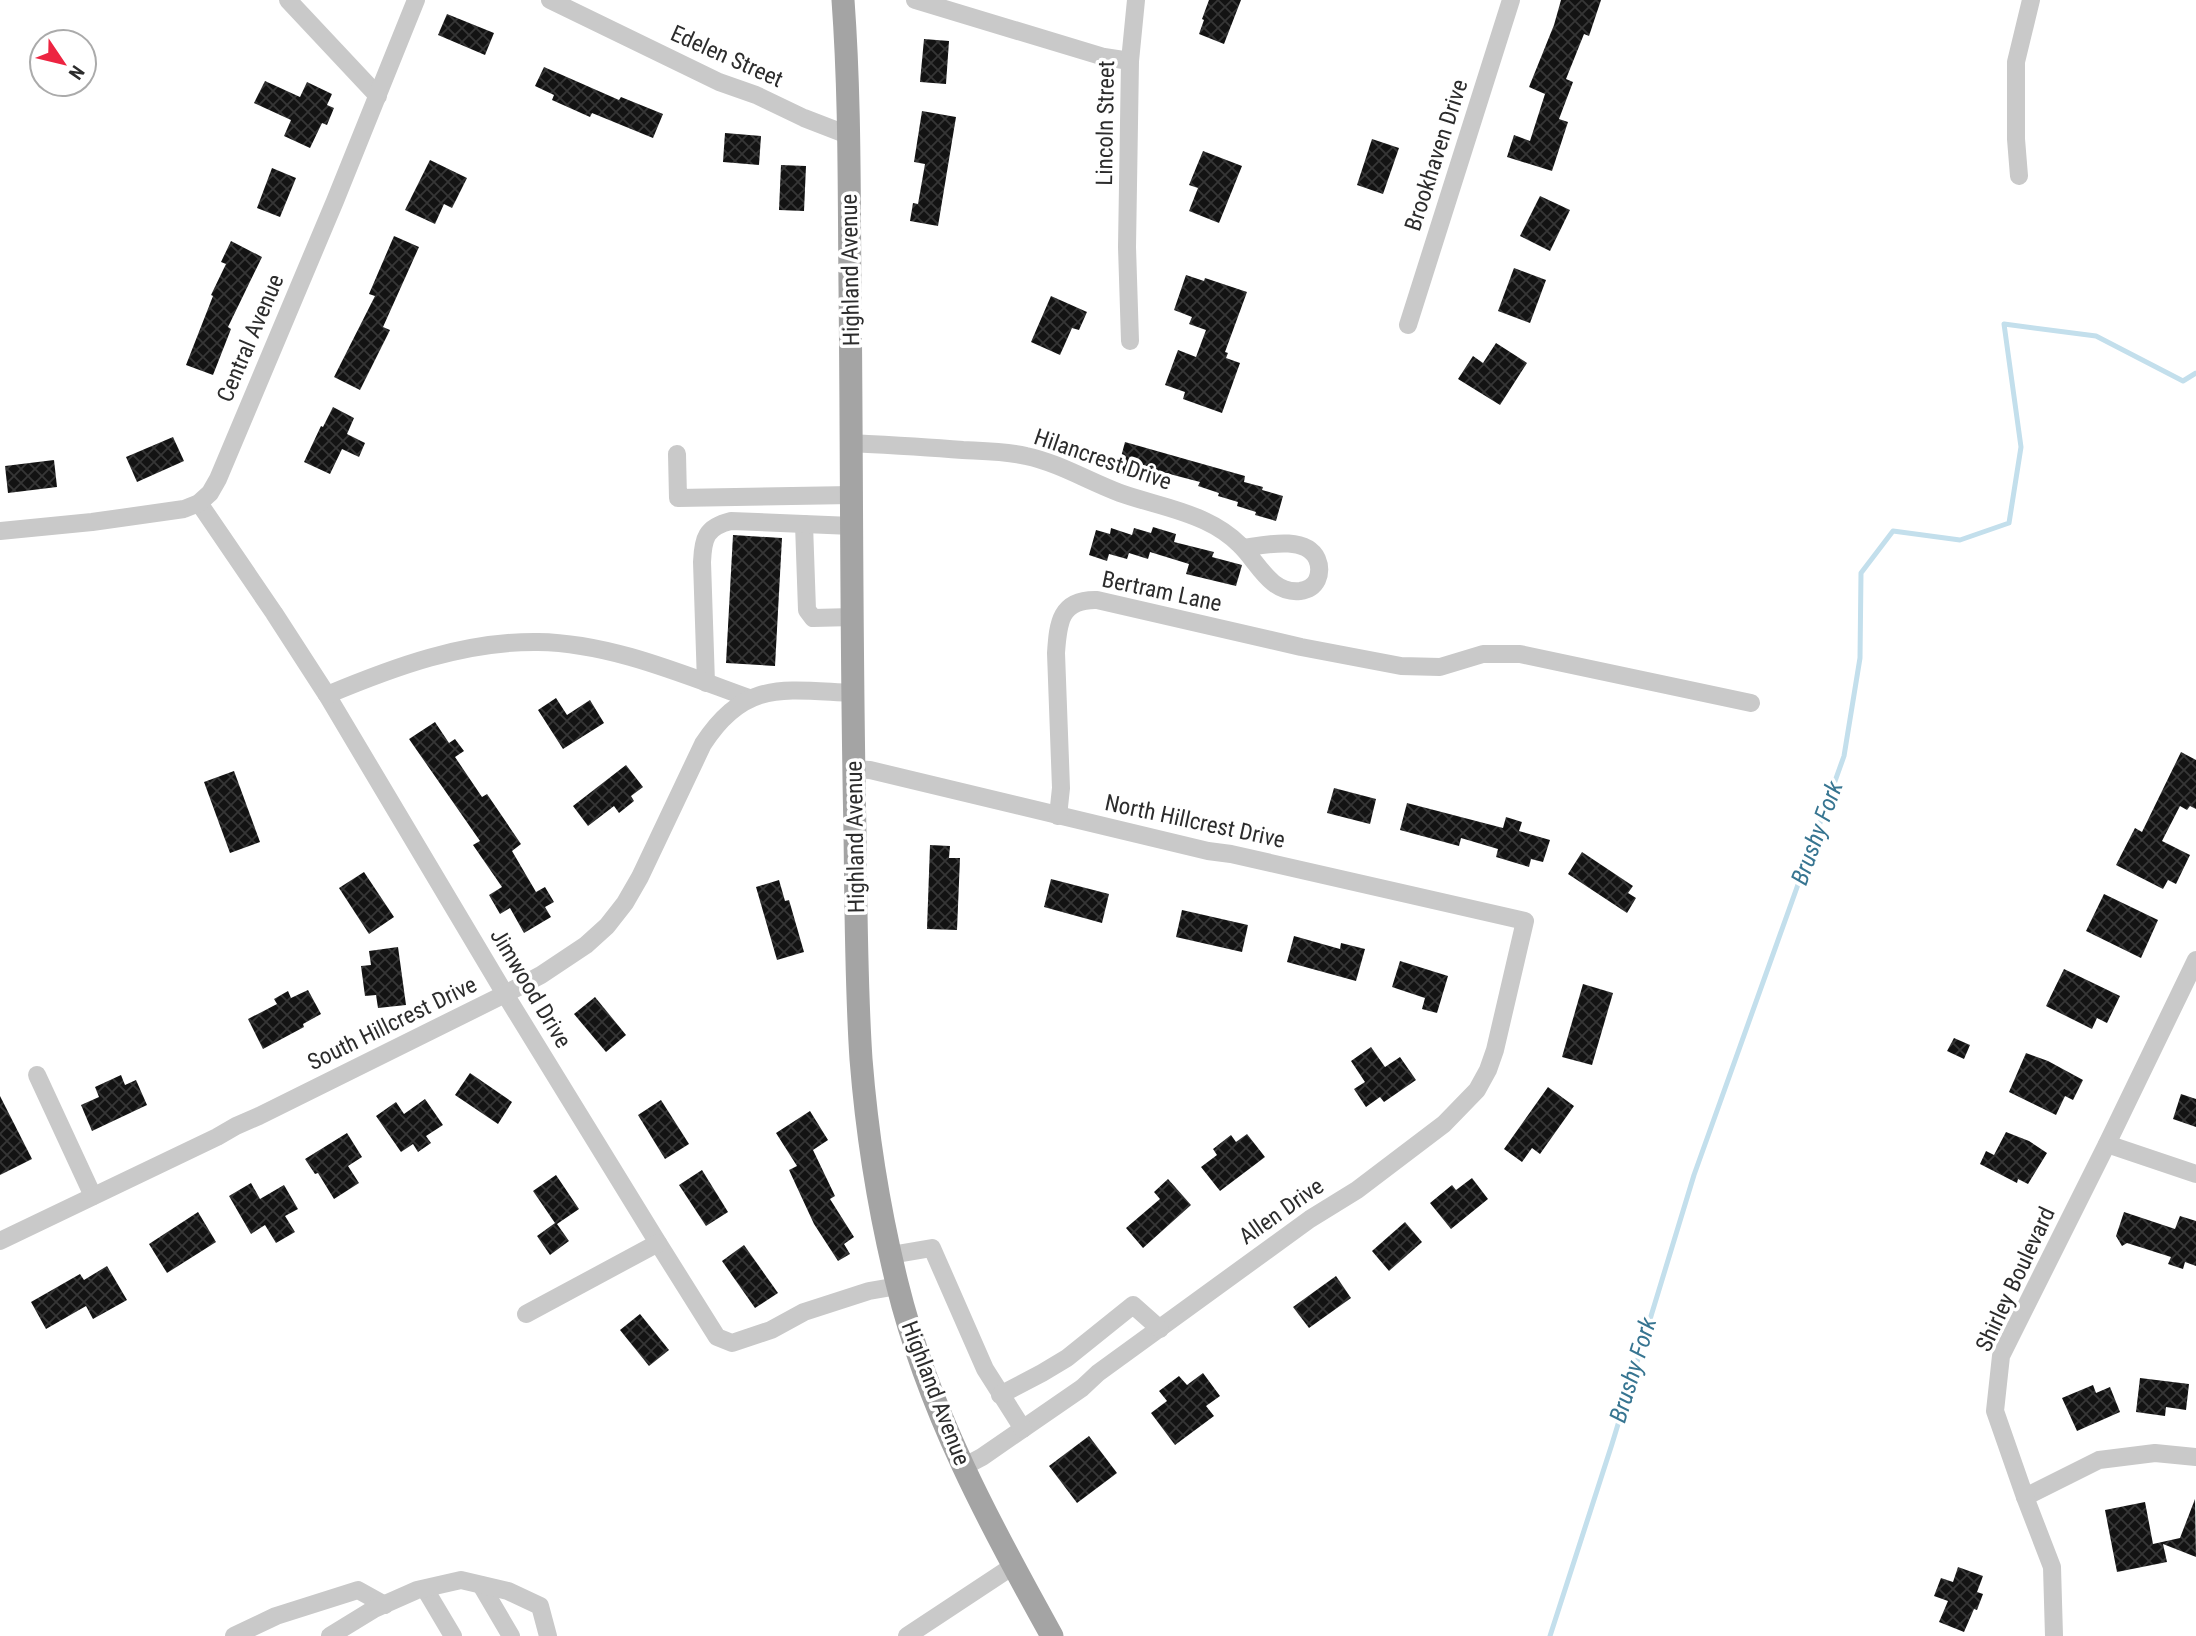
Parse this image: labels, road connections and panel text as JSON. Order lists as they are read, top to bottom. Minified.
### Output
{"streets":{"main road":["Highland Avenue"],"street":["Edelen Street","Lincoln Street","Brookhaven Drive","Central Avenue","Hilancrest Drive","Bertram Lane","North Hillcrest Drive","Jimwood Drive","South Hillcrest Drive","Allen Drive","Shirley Boulevard"]},"crossings":[["Edelen Street","Highland Avenue"],["Highland Avenue","Hilancrest Drive"],["Highland Avenue","North Hillcrest Drive"],["Highland Avenue","Jimwood Drive"],["Highland Avenue","South Hillcrest Drive"],["Highland Avenue","Allen Drive"],["Central Avenue","Jimwood Drive"],["Bertram Lane","North Hillcrest Drive"],["North Hillcrest Drive","Allen Drive"],["Jimwood Drive","South Hillcrest Drive"]],"water":["Brushy Fork"],"north":"bottom right"}
